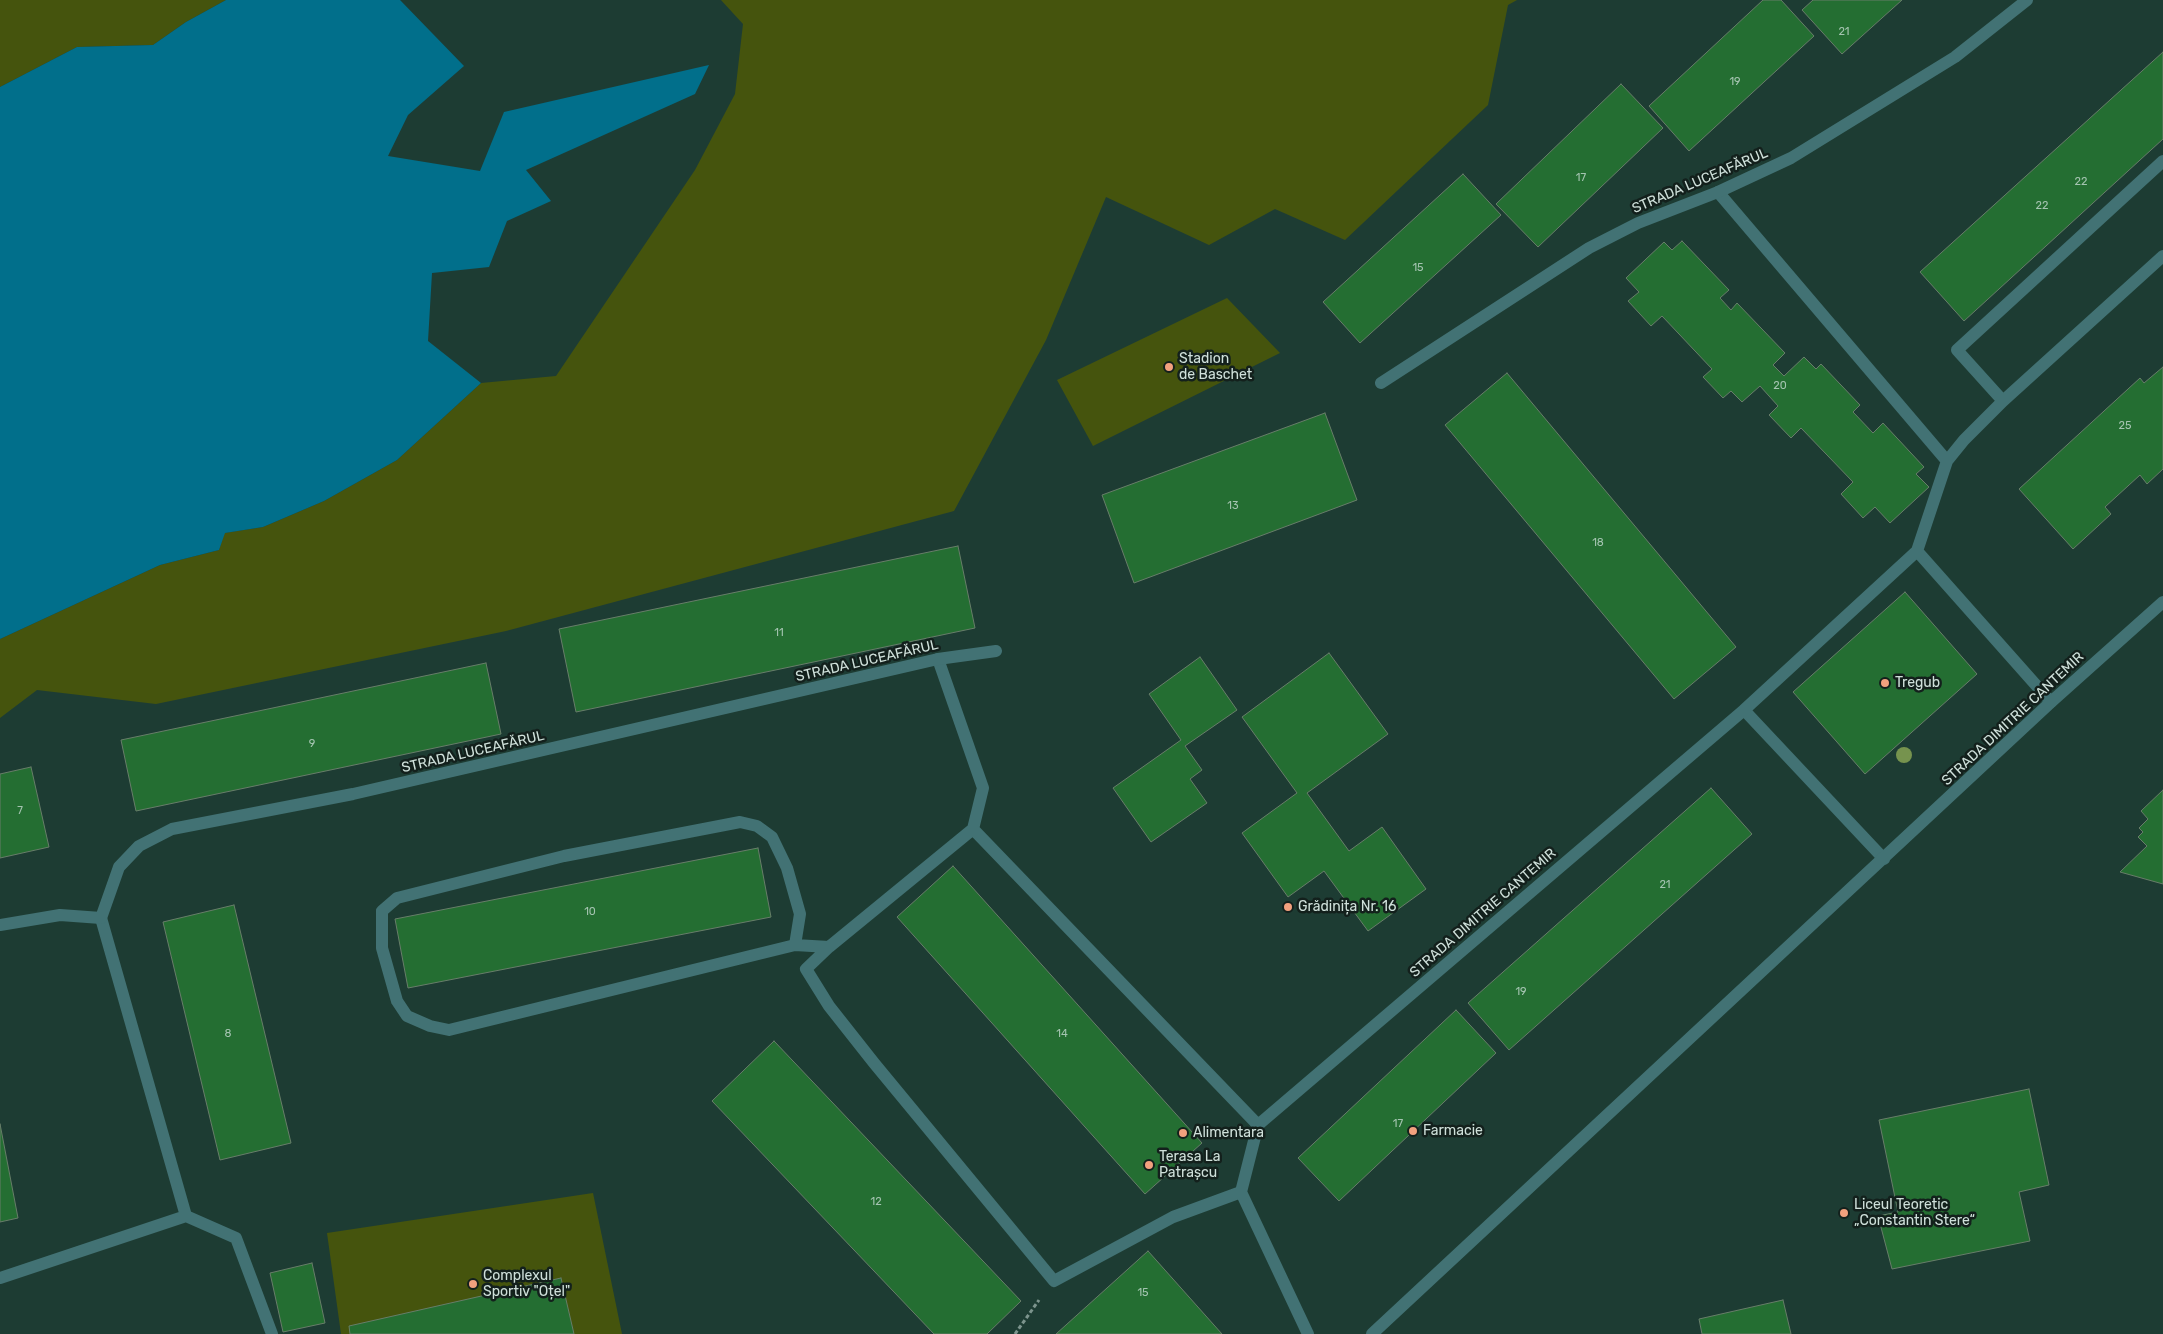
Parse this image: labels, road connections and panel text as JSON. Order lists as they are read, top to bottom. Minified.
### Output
{"streets":{"street":["STRADA LUCEAFĂRUL","STRADA DIMITRIE CANTEMIR"]},"places":["Stadion de Baschet","Tregub","Grădinița Nr. 16","Farmacie","Alimentara","Terasa La Patrașcu","Liceul Teoretic „Constantin Stere“","Complexul Sportiv \"Oțel\""],"house_numbers":["21","19","17","22","22","15","20","25","13","18","11","9","7","21","10","19","8","14","17","12","15"]}
